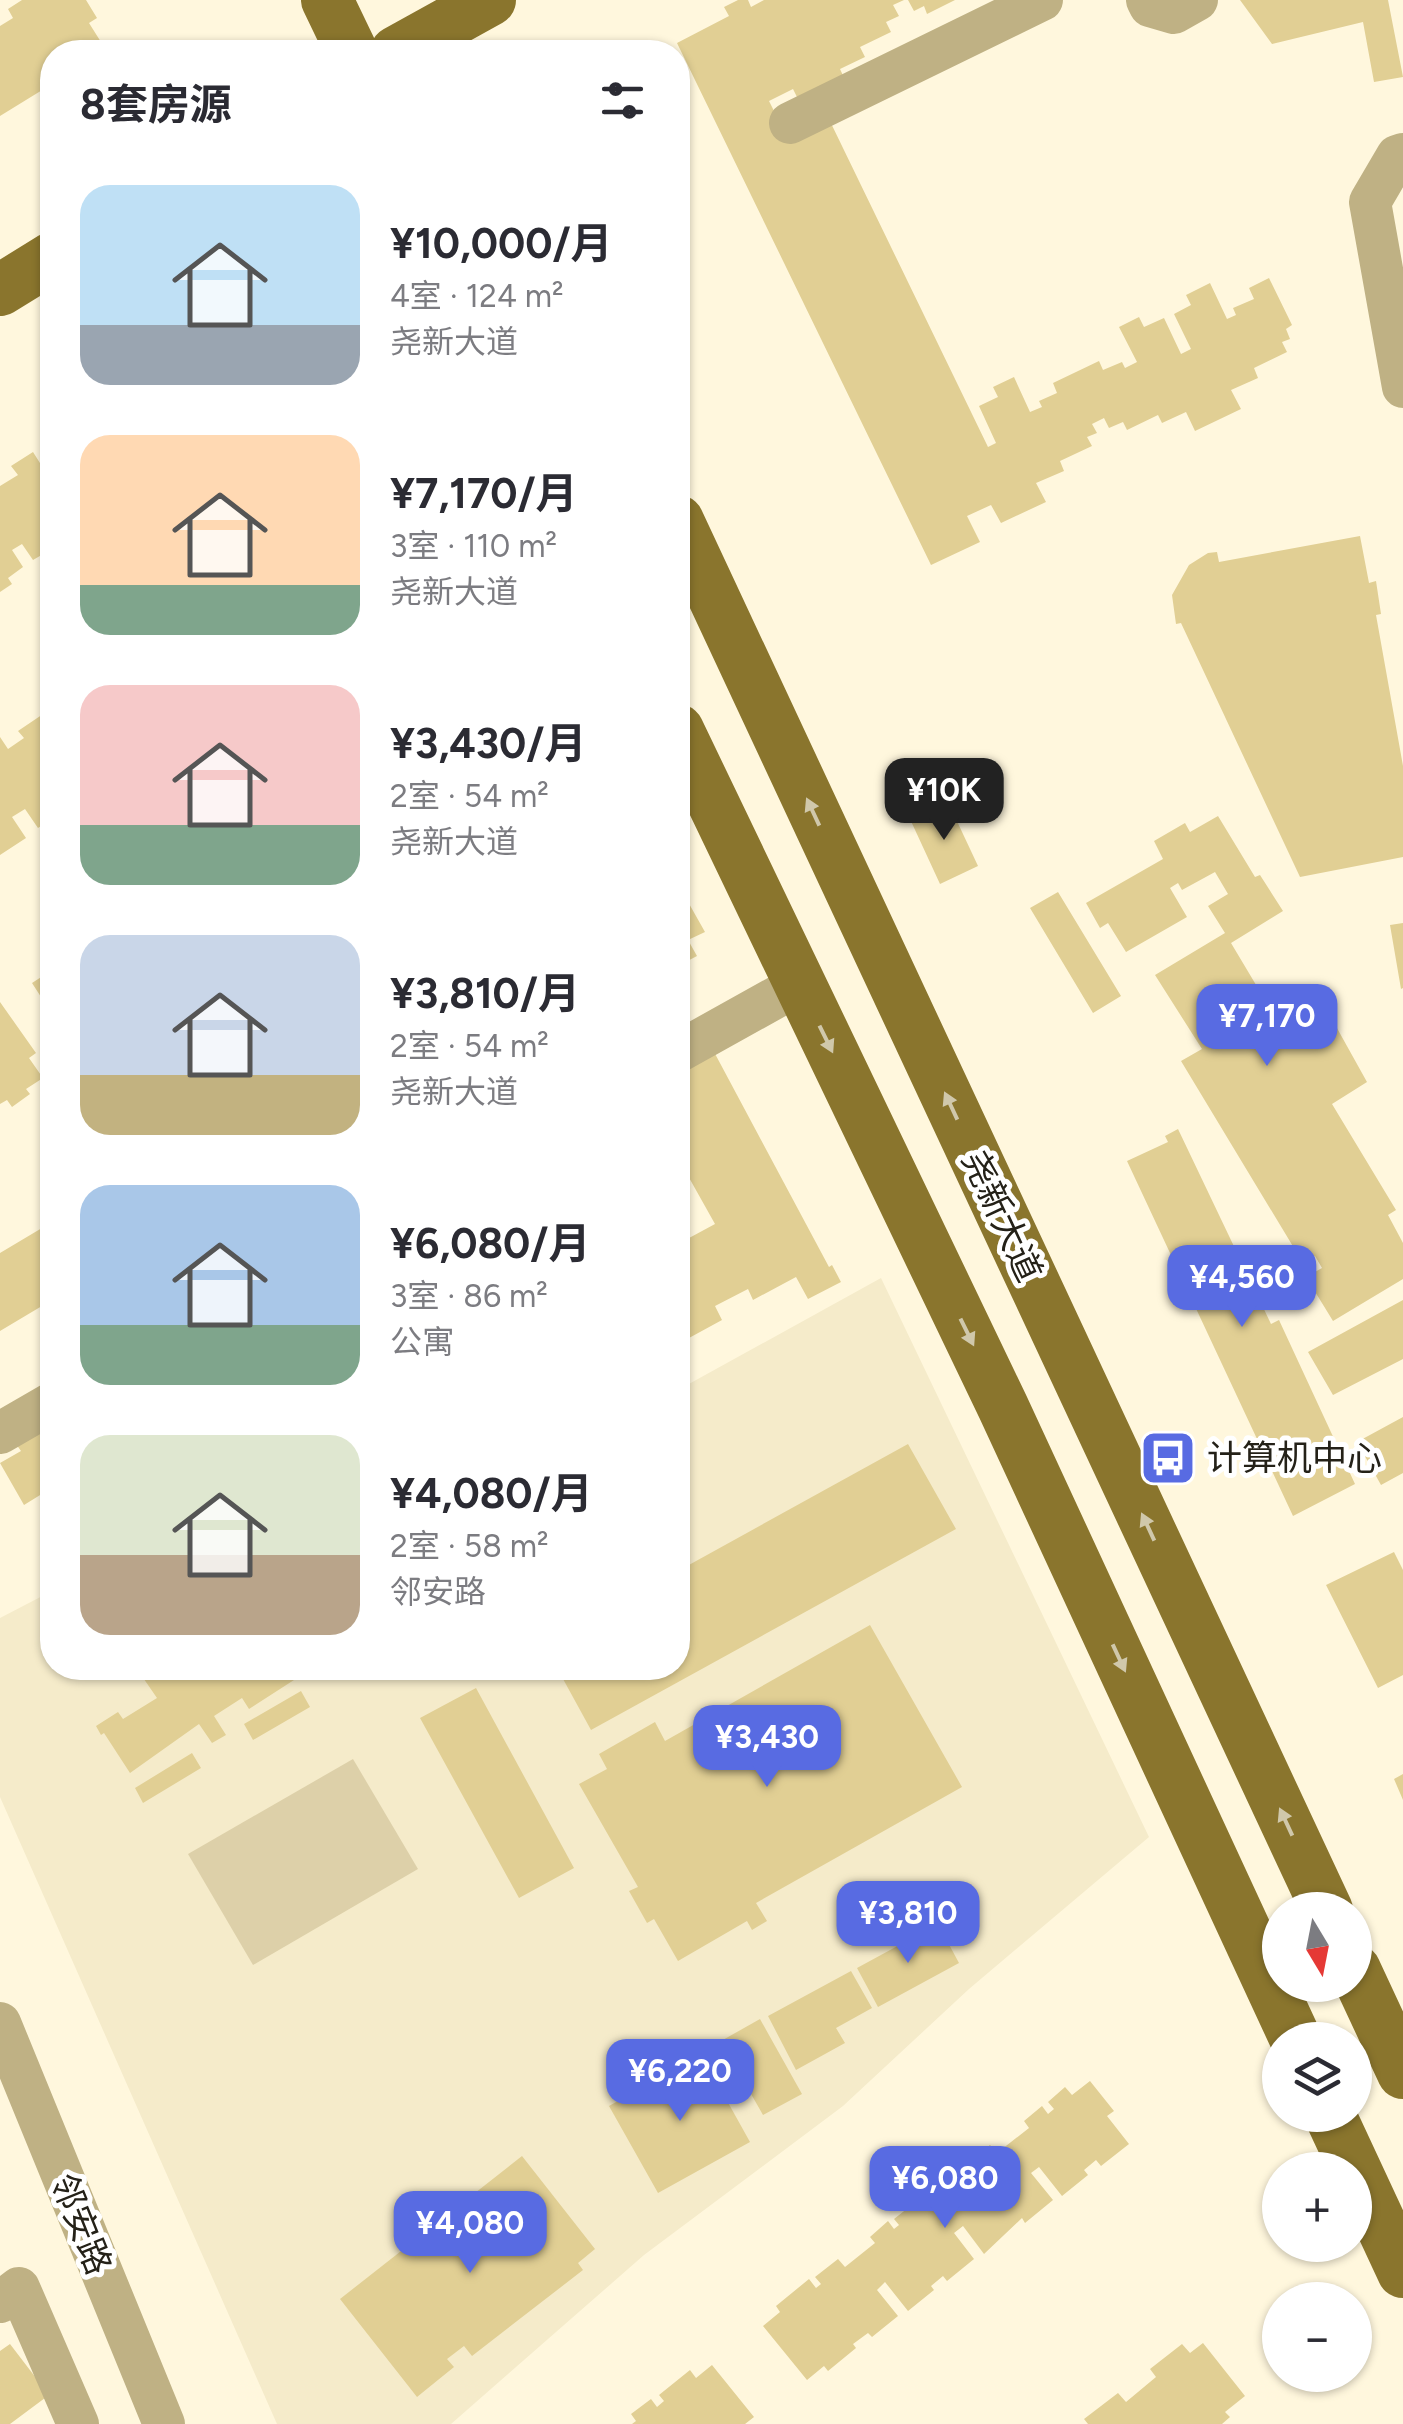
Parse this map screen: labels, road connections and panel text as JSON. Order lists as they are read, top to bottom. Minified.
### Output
{"streets":{"main road":["尧新大道"],"street":["邻安路"]},"places":{"bus stop":["计算机中心"]},"north":"bottom","page":{"heading":"8套房源","list":[{"name":"¥10,000/月","note":"4室 · 124 m² · 尧新大道"},{"name":"¥7,170/月","note":"3室 · 110 m² · 尧新大道"},{"name":"¥3,430/月","note":"2室 · 54 m² · 尧新大道"},{"name":"¥3,810/月","note":"2室 · 54 m² · 尧新大道"},{"name":"¥6,080/月","note":"3室 · 86 m² · 公寓"},{"name":"¥4,080/月","note":"2室 · 58 m² · 邻安路"}],"price":["¥10K","¥7,170","¥4,560","¥3,430","¥3,810","¥6,220","¥6,080","¥4,080"],"map_buttons":["+","−"]}}
